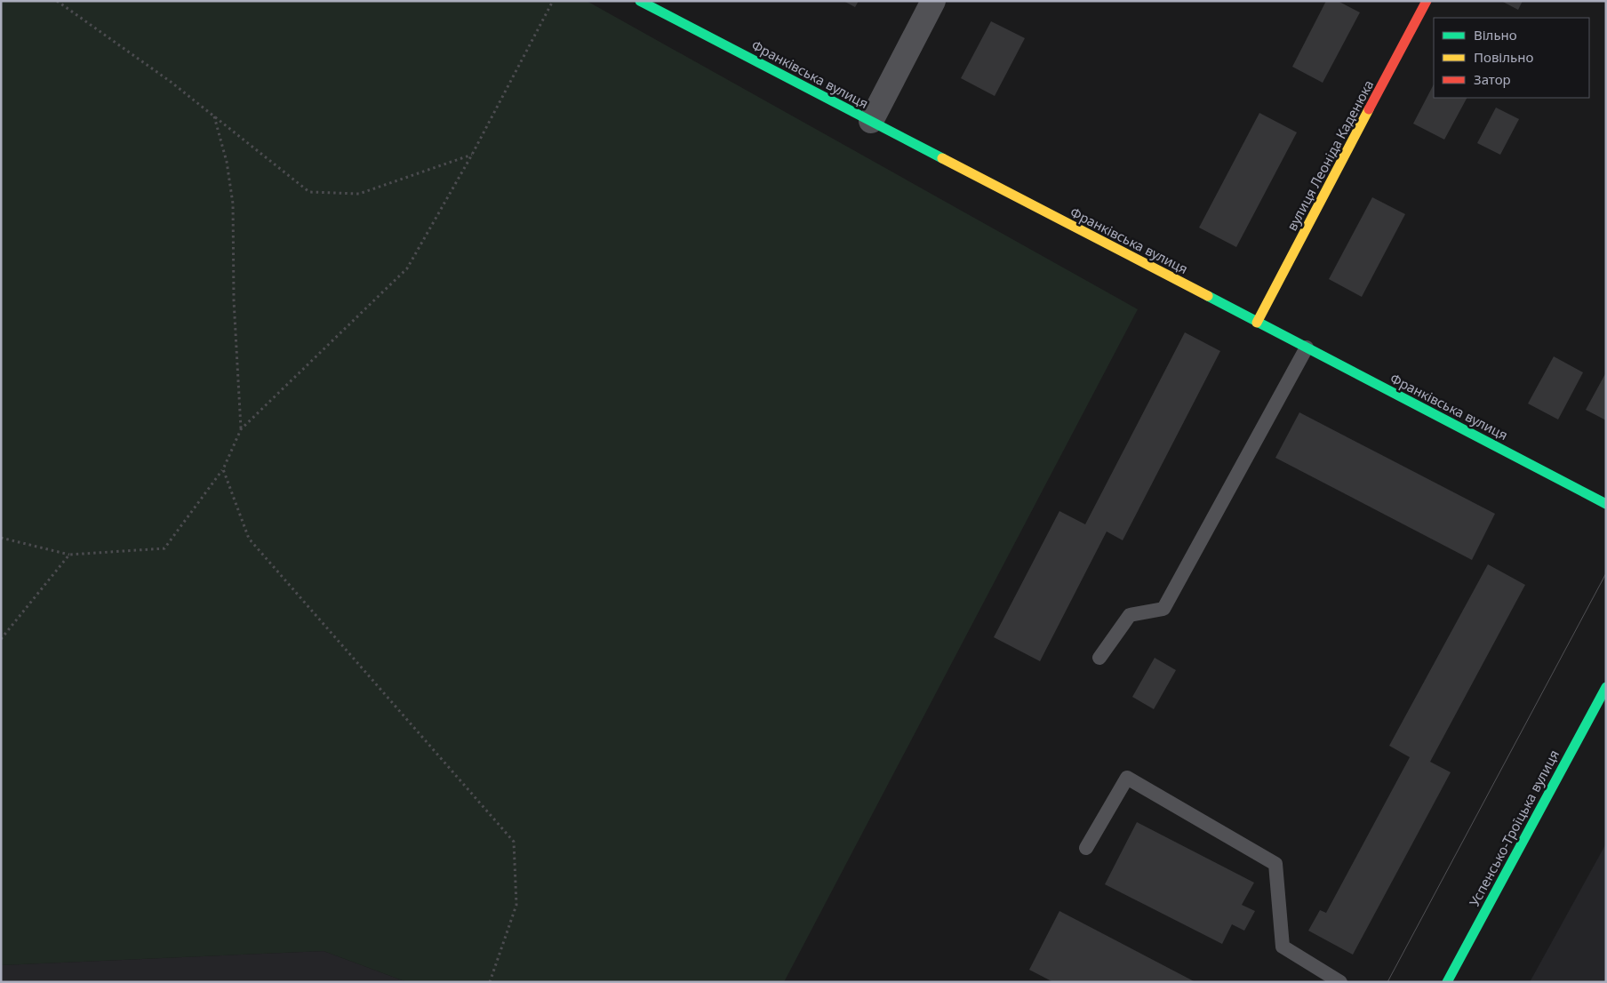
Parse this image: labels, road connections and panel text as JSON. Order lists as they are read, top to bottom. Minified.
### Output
{"streets":{"street":["Франківська вулиця","вулиця Леоніда Каденюка","Успенсько-Троїцька вулиця"]},"crossings":[["Франківська вулиця","вулиця Леоніда Каденюка"]],"legend":["Вільно","Повільно","Затор"]}
